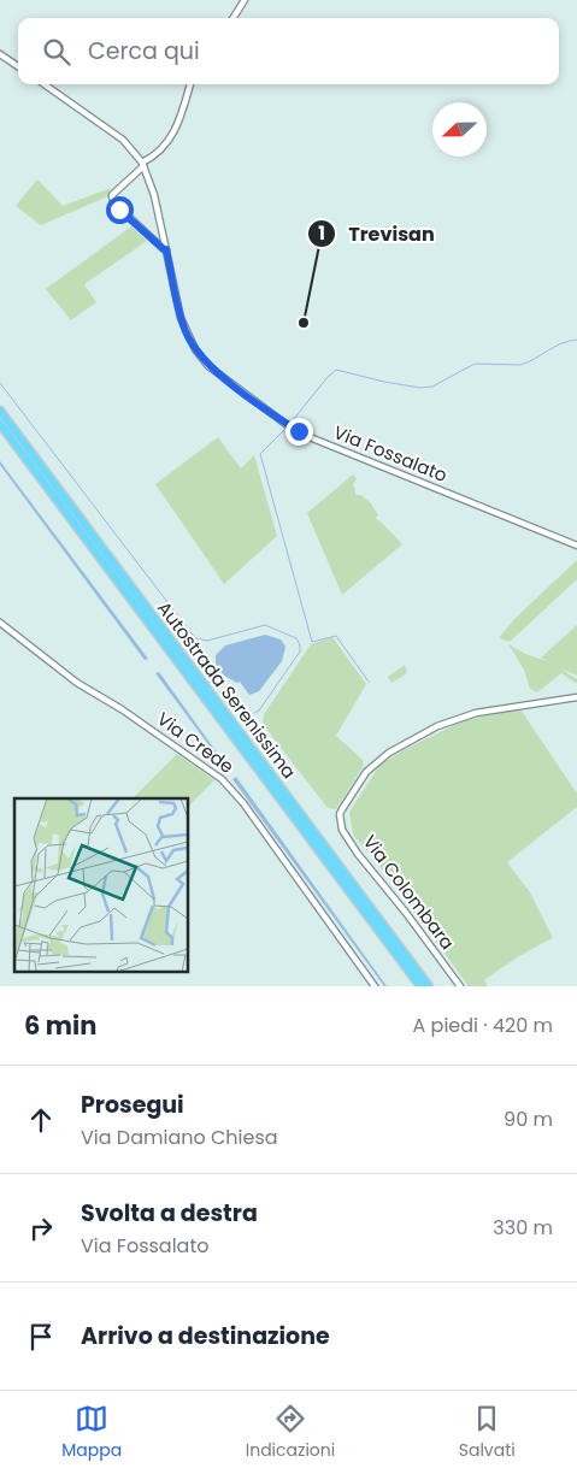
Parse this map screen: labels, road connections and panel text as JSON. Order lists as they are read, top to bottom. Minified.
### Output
{"streets":{"highway":["Autostrada Serenissima"],"street":["Via Fossalato","Via Crede","Via Colombara"]},"places":["Trevisan"],"north":"left","page":{"search":"Cerca qui","heading":["6 min","A piedi · 420 m"],"list":[["Prosegui","Via Damiano Chiesa","90 m"],["Svolta a destra","Via Fossalato","330 m"],"Arrivo a destinazione"],"nav":["Mappa","Indicazioni","Salvati"]}}
